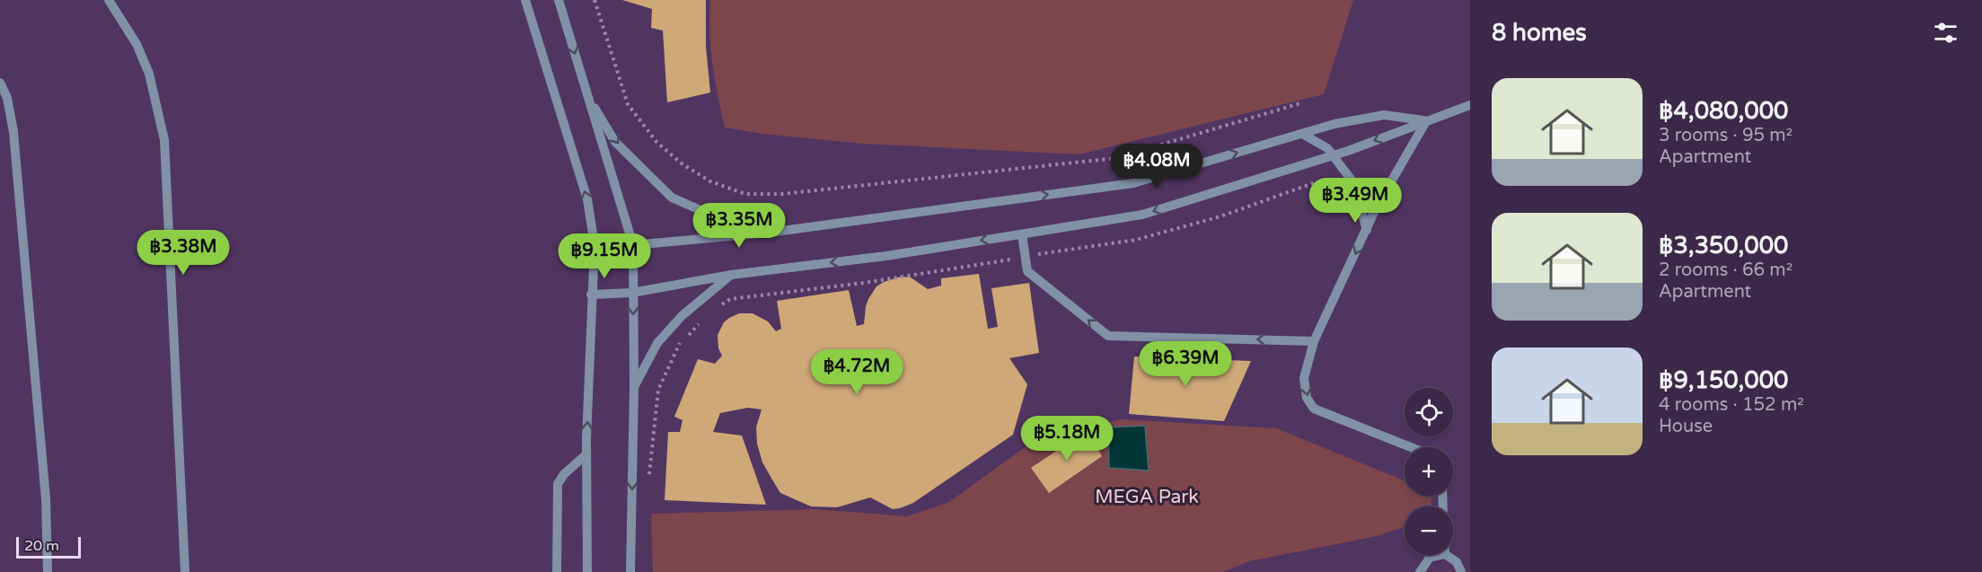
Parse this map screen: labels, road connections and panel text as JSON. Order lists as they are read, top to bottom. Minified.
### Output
{"parks":["MEGA Park"],"scale_bar":"20 m","page":{"heading":"8 homes","list":[{"name":"฿4,080,000","note":"3 rooms · 95 m² · Apartment"},{"name":"฿3,350,000","note":"2 rooms · 66 m² · Apartment"},{"name":"฿9,150,000","note":"4 rooms · 152 m² · House"}],"price":["฿4.08M","฿3.49M","฿3.35M","฿3.38M","฿9.15M","฿6.39M","฿4.72M","฿5.18M"],"map_buttons":["+","−"],"scale":"20 m"}}
